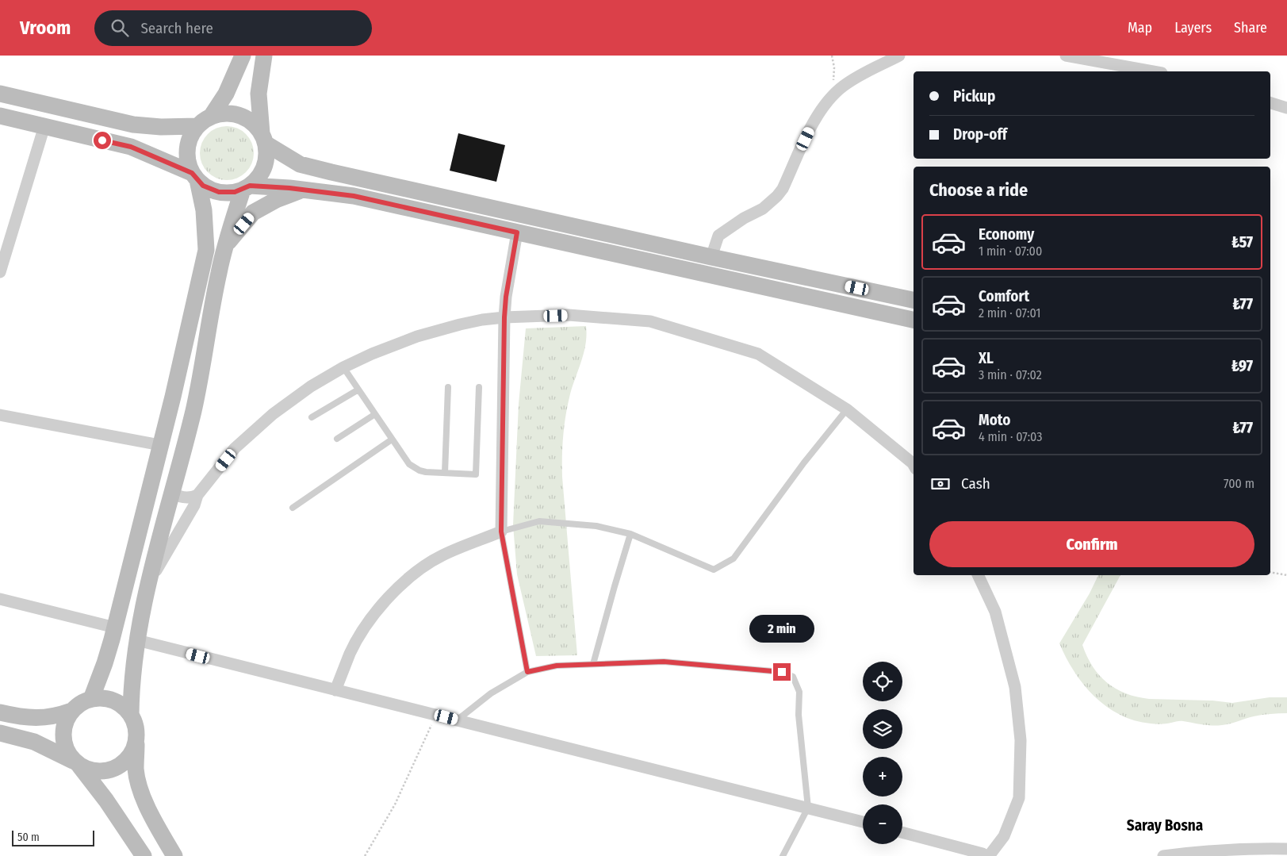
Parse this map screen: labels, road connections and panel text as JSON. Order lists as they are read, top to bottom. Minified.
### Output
{"districts":["Saray Bosna"],"scale_bar":"50 m","page":{"header":"Vroom","search":"Search here","nav":["Map","Layers","Share"],"banner":["Pickup","Drop-off"],"heading":"Choose a ride","list":[{"name":"Economy","note":"1 min · 07:00","value":"₺57"},{"name":"Comfort","note":"2 min · 07:01","value":"₺77"},{"name":"XL","note":"3 min · 07:02","value":"₺97"},{"name":"Moto","note":"4 min · 07:03","value":"₺77"}],"pay":["Cash","700 m"],"buttons":"Confirm","bubble":"2 min","map_buttons":["+","−"],"scale":"50 m"}}
